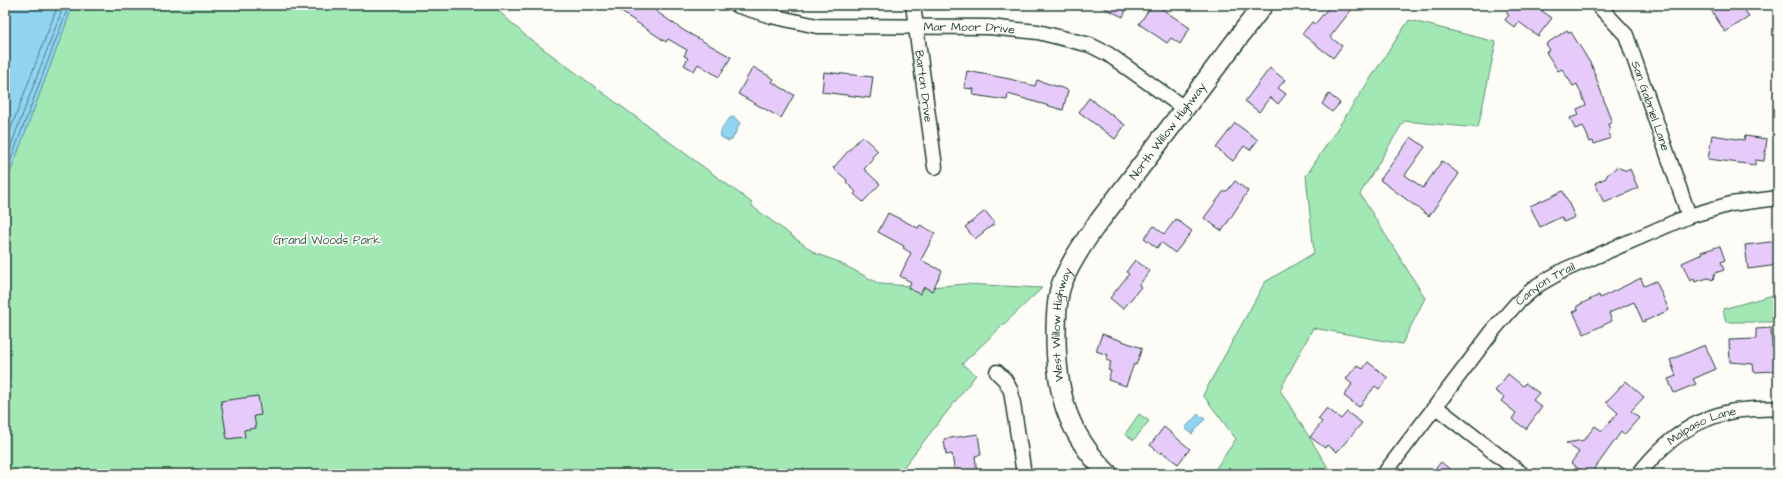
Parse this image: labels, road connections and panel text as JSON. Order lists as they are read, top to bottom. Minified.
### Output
{"streets":{"street":["Mar Moor Drive","Barton Drive","San Gabriel Lane","North Willow Highway","Canyon Trail","West Willow Highway","Malpaso Lane"]},"crossings":[["Mar Moor Drive","Barton Drive"],["Mar Moor Drive","North Willow Highway"],["San Gabriel Lane","Canyon Trail"],["North Willow Highway","West Willow Highway"]],"parks":["Grand Woods Park"]}
